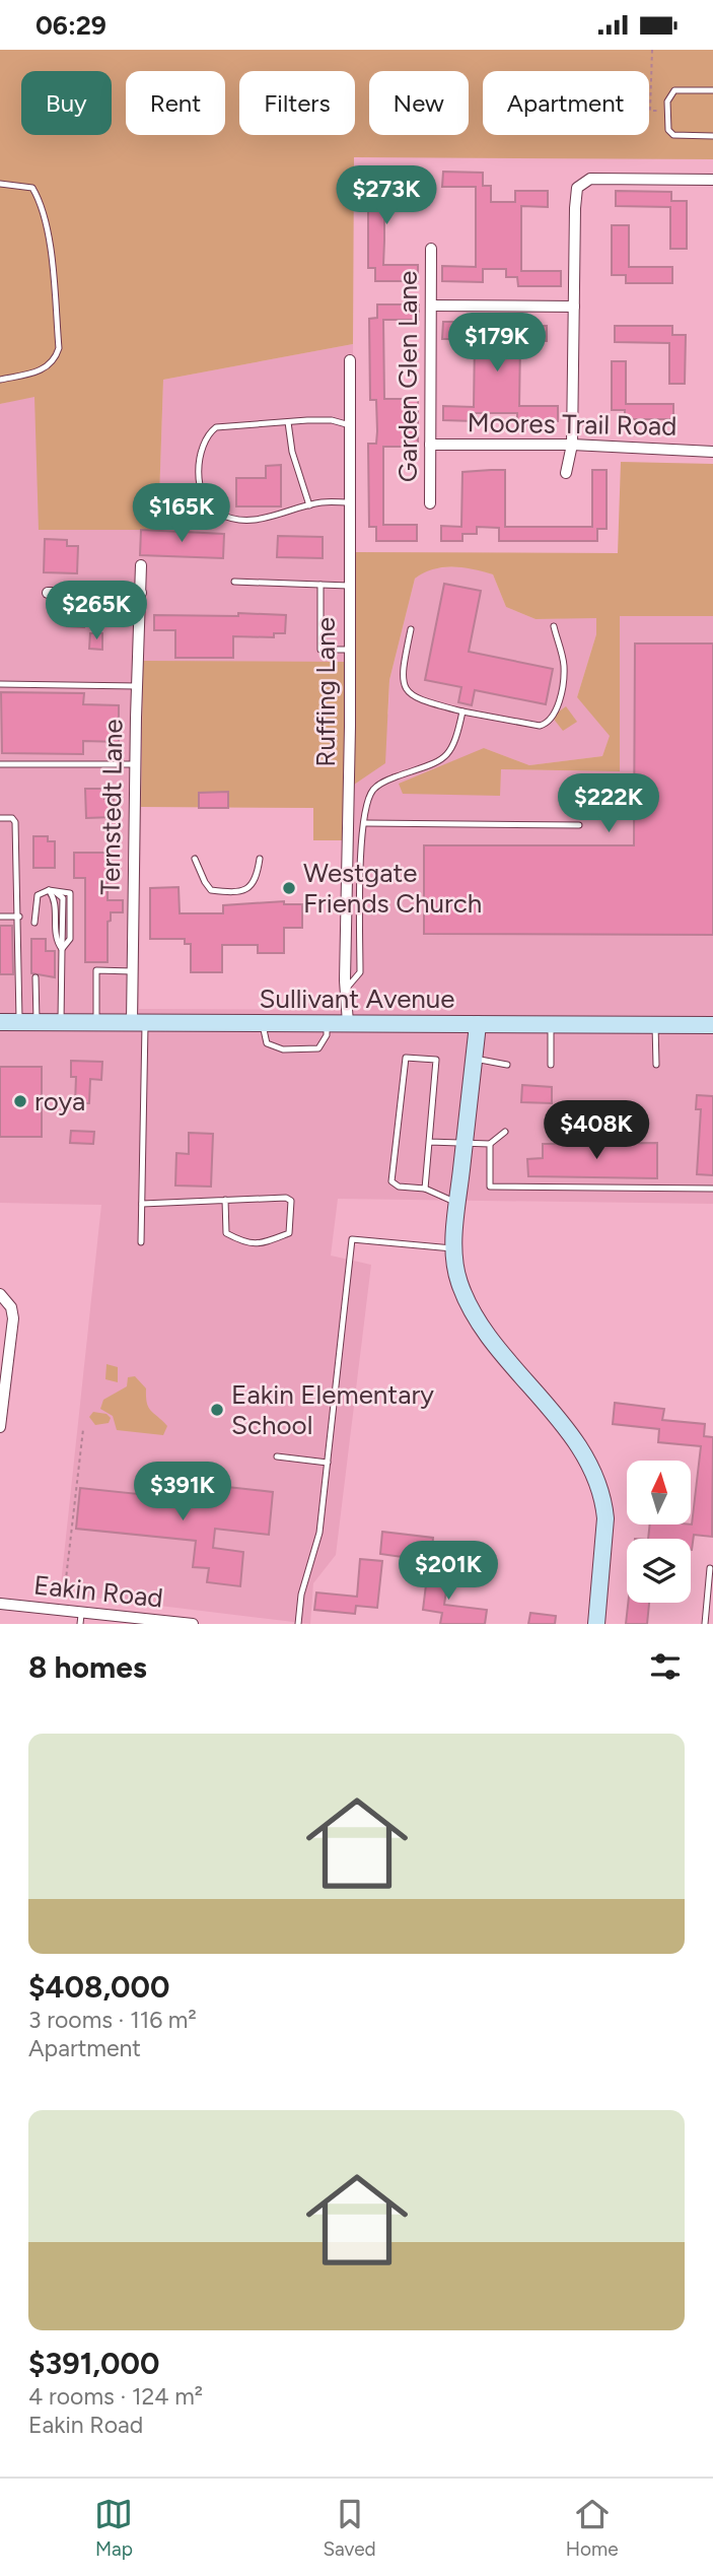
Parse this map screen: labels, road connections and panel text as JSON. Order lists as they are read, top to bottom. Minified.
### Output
{"streets":{"main road":["Sullivant Avenue"],"street":["Garden Glen Lane","Moores Trail Road","Ruffing Lane","Ternstedt Lane","Eakin Road"]},"crossings":[["Garden Glen Lane","Moores Trail Road"],["Ruffing Lane","Sullivant Avenue"],["Ternstedt Lane","Sullivant Avenue"]],"places":["Westgate Friends Church","roya","Eakin Elementary School"],"north":"top","page":{"status":"06:29","chip":["Buy","Rent","Filters","New","Apartment"],"price":["$273K","$179K","$165K","$265K","$222K","$408K","$391K","$201K"],"heading":"8 homes","list":[{"name":"$408,000","note":"3 rooms · 116 m² · Apartment"},{"name":"$391,000","note":"4 rooms · 124 m² · Eakin Road"}],"tabs":["Map","Saved","Home"]}}
